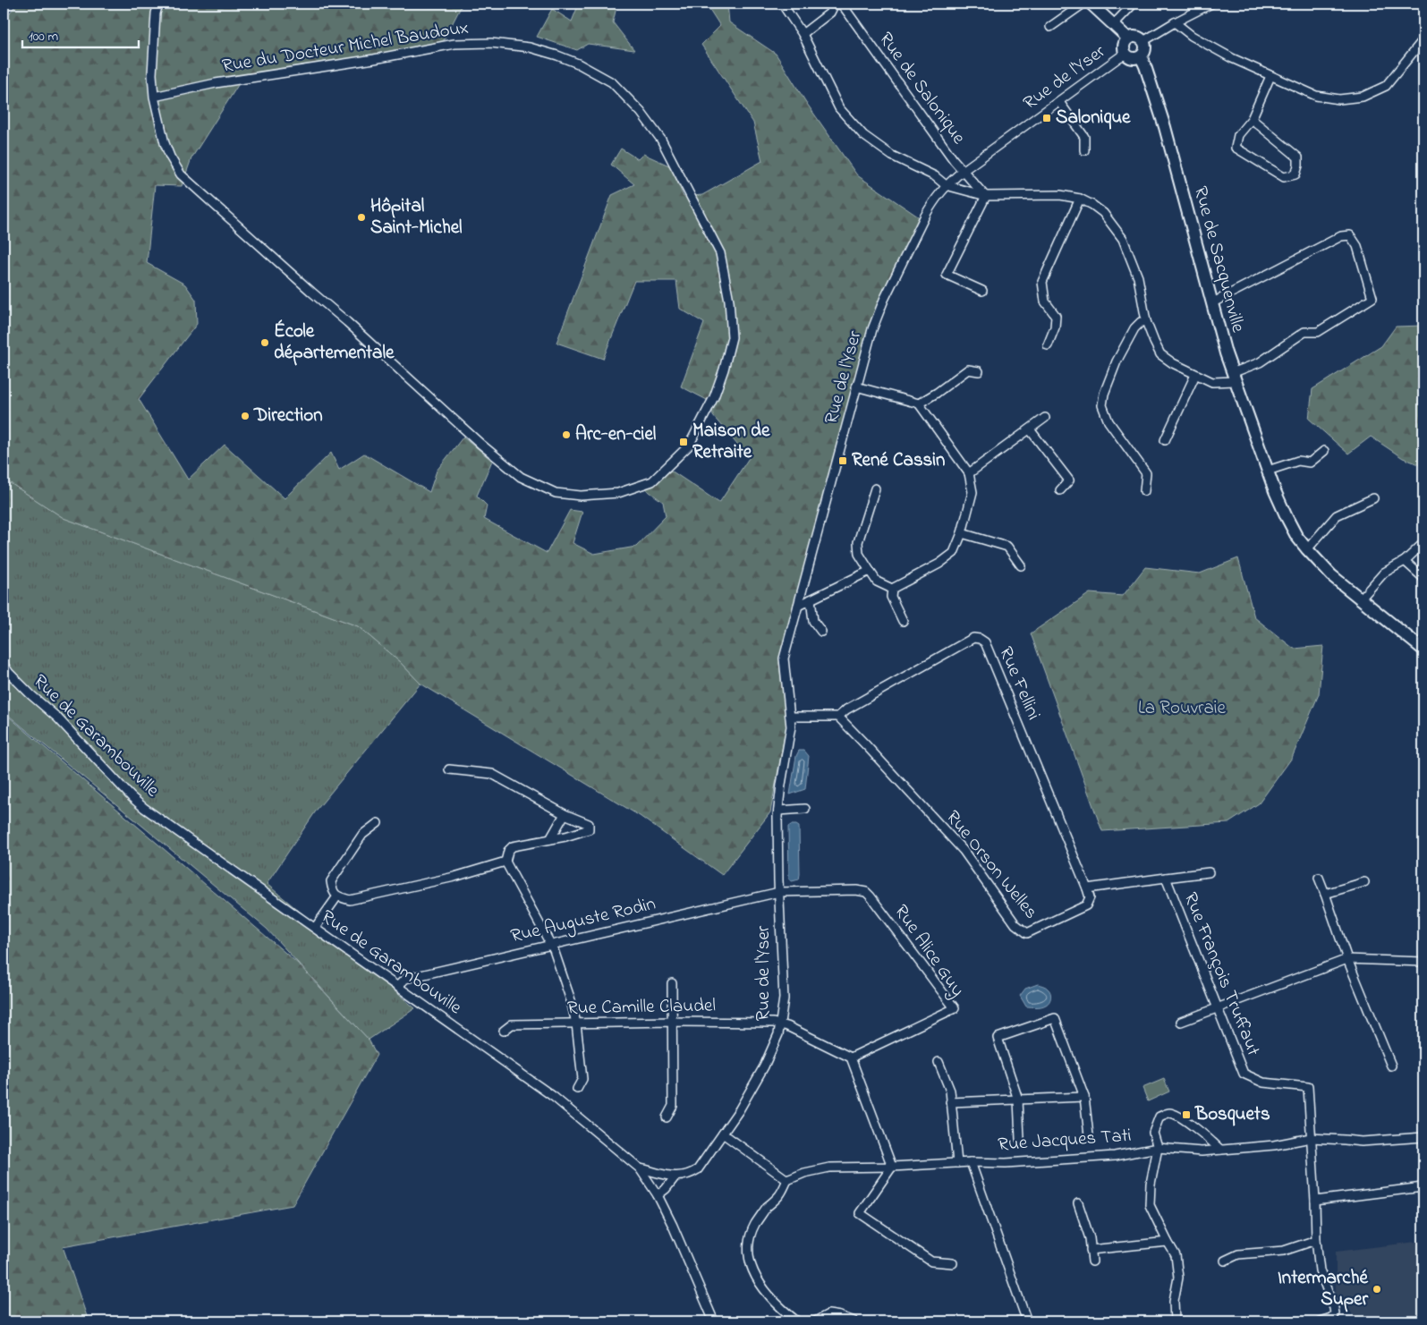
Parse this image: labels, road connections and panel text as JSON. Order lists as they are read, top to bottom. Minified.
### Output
{"streets":{"street":["Rue du Docteur Michel Baudoux","Rue de l'Yser","Rue de Salonique","Rue de Sacquenville","Rue Fellini","Rue de Garambouville","Rue Orson Welles","Rue Auguste Rodin","Rue Alice Guy","Rue François Truffaut","Rue Camille Claudel","Rue Jacques Tati"]},"crossings":[["Rue de l'Yser","Rue de Salonique"],["Rue de l'Yser","Rue de Sacquenville"],["Rue de l'Yser","Rue Auguste Rodin"],["Rue de l'Yser","Rue Alice Guy"],["Rue de l'Yser","Rue Camille Claudel"],["Rue Fellini","Rue Orson Welles"],["Rue Fellini","Rue François Truffaut"],["Rue de Garambouville","Rue Auguste Rodin"],["Rue Orson Welles","Rue François Truffaut"],["Rue Auguste Rodin","Rue Alice Guy"],["Rue Alice Guy","Rue Camille Claudel"],["Rue François Truffaut","Rue Jacques Tati"]],"parks":["La Rouvraie"],"places":{"transit":["Salonique","Maison de Retraite","René Cassin","Bosquets"],"other":["Hôpital Saint-Michel","École départementale","Direction","Arc-en-ciel","Intermarché Super"]},"scale_bar":"100 m"}
